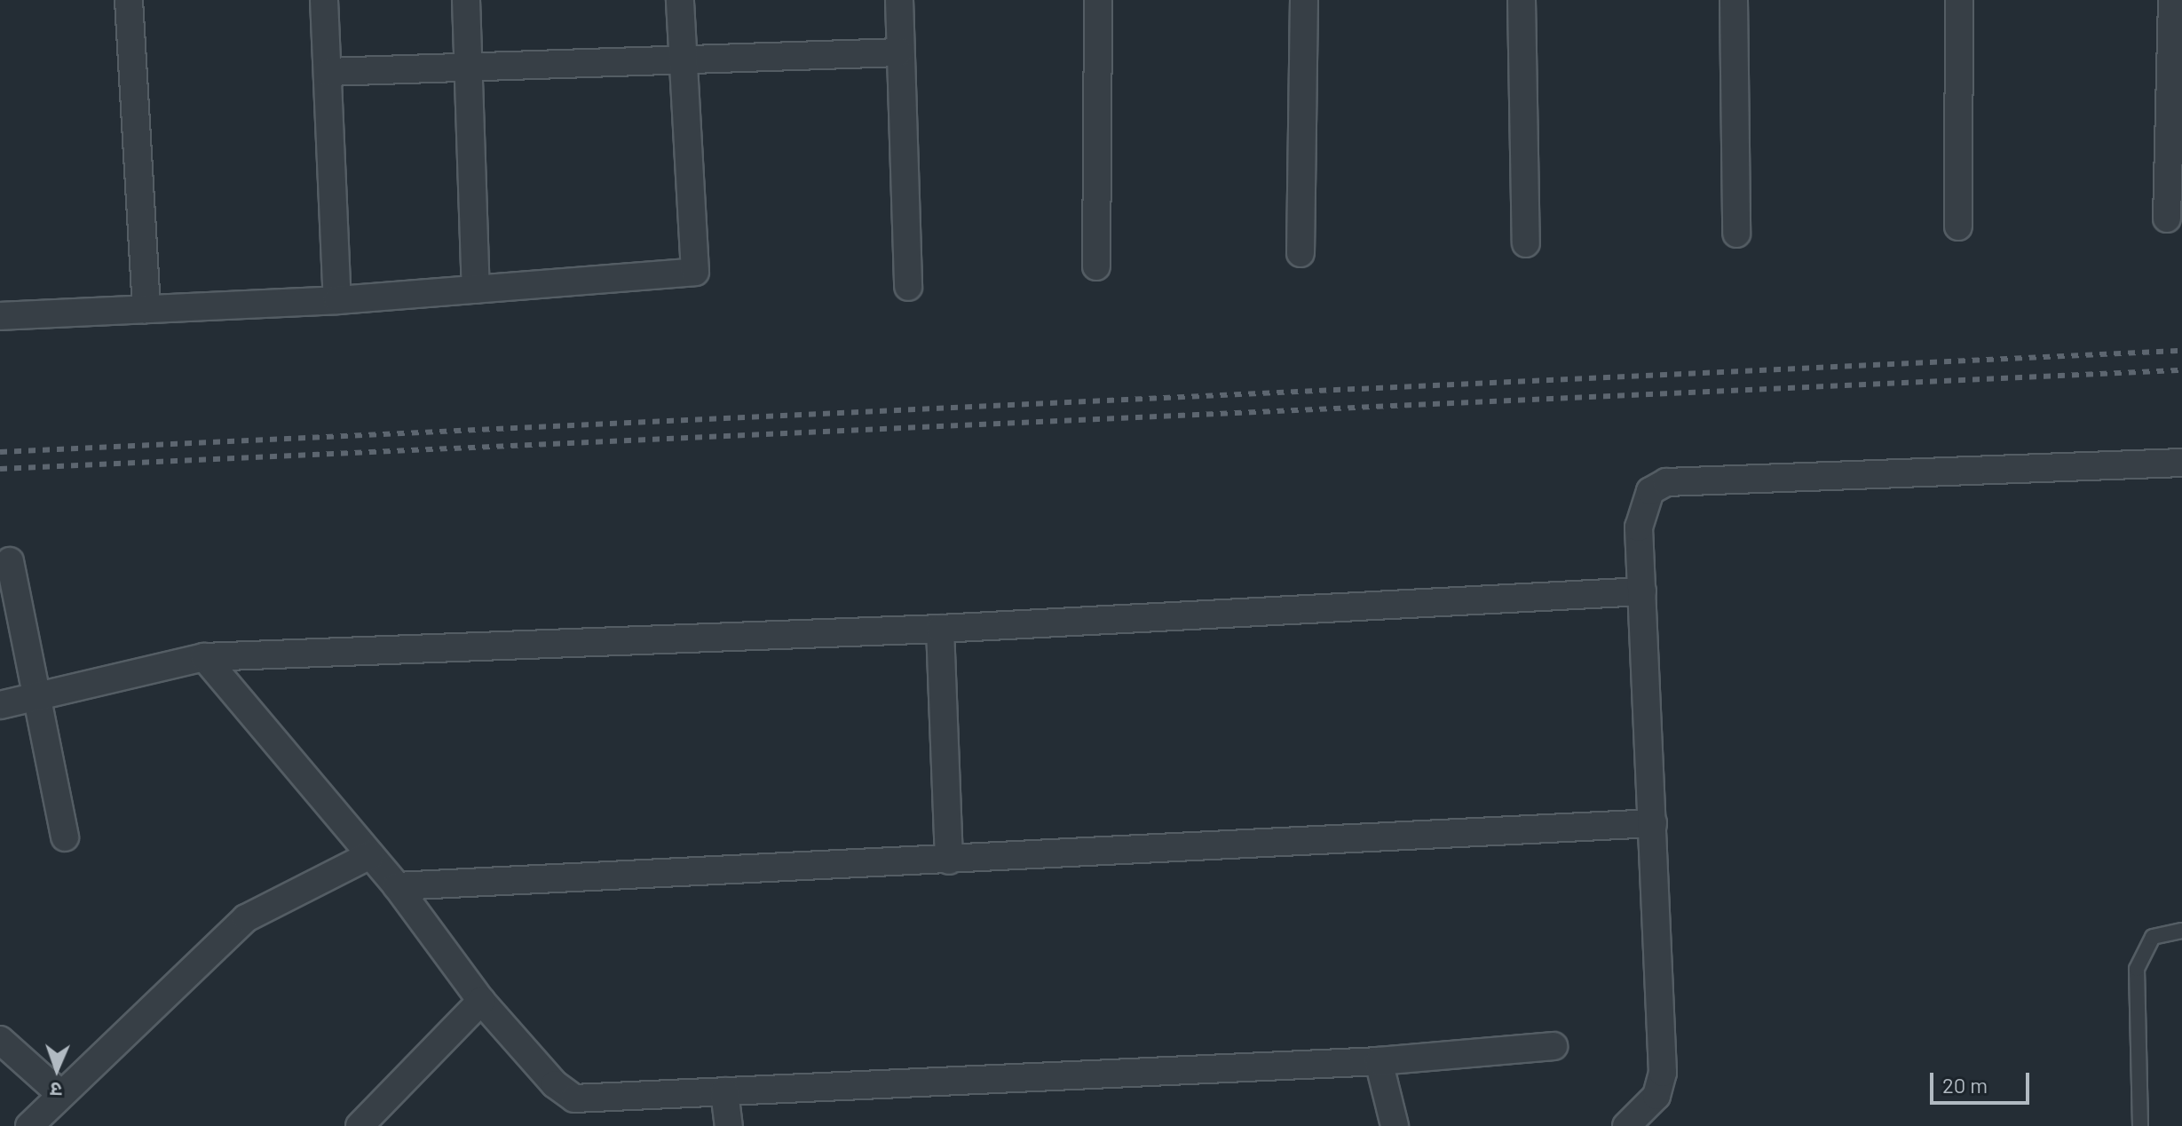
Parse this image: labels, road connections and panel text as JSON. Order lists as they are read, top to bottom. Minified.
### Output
{"scale_bar":"20 m","north":"bottom"}
